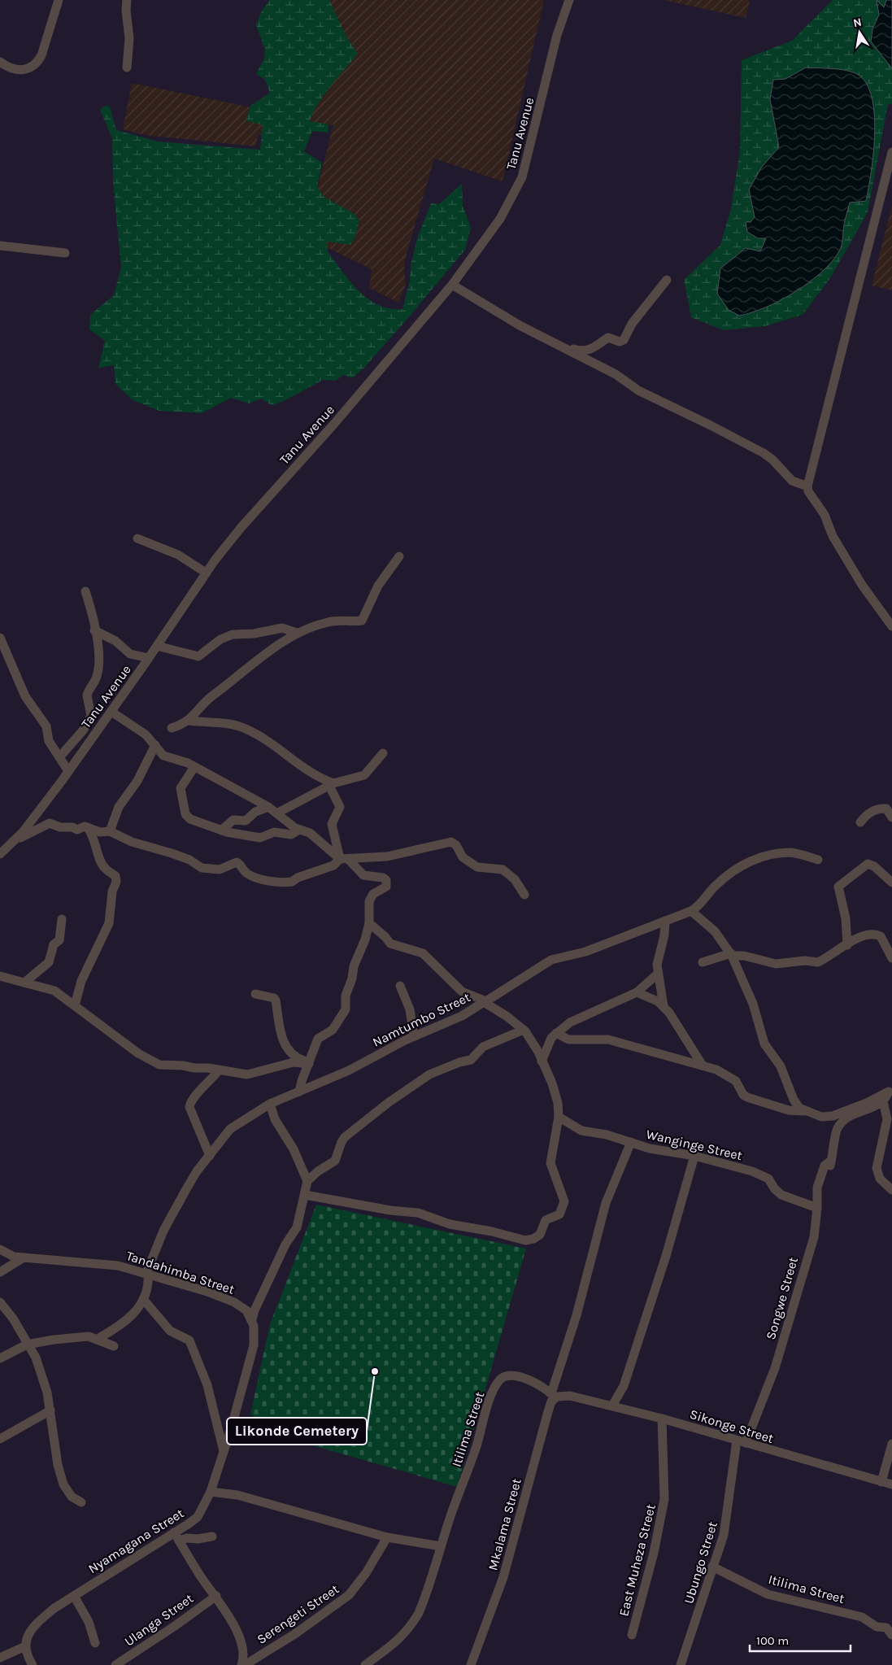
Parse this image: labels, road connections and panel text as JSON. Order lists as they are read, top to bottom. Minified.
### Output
{"streets":{"street":["Tanu Avenue","Namtumbo Street","Wanginge Street","Tandahimba Street","Songwe Street","Sikonge Street","Itilima Street","Mkalama Street","Nyamagana Street","East Muheza Street","Ubungo Street","Serengeti Street","Ulanga Street"]},"crossings":[["Namtumbo Street","Wanginge Street"],["Namtumbo Street","Tandahimba Street"],["Wanginge Street","Songwe Street"],["Wanginge Street","Mkalama Street"],["Tandahimba Street","Nyamagana Street"],["Songwe Street","Sikonge Street"],["Songwe Street","Ubungo Street"],["Sikonge Street","Itilima Street"],["Sikonge Street","Mkalama Street"],["Sikonge Street","East Muheza Street"],["Sikonge Street","Ubungo Street"],["Itilima Street","Mkalama Street"],["Itilima Street","Ubungo Street"],["Nyamagana Street","Serengeti Street"],["Serengeti Street","Ulanga Street"]],"places":["Likonde Cemetery"],"scale_bar":"100 m","north":"top"}
